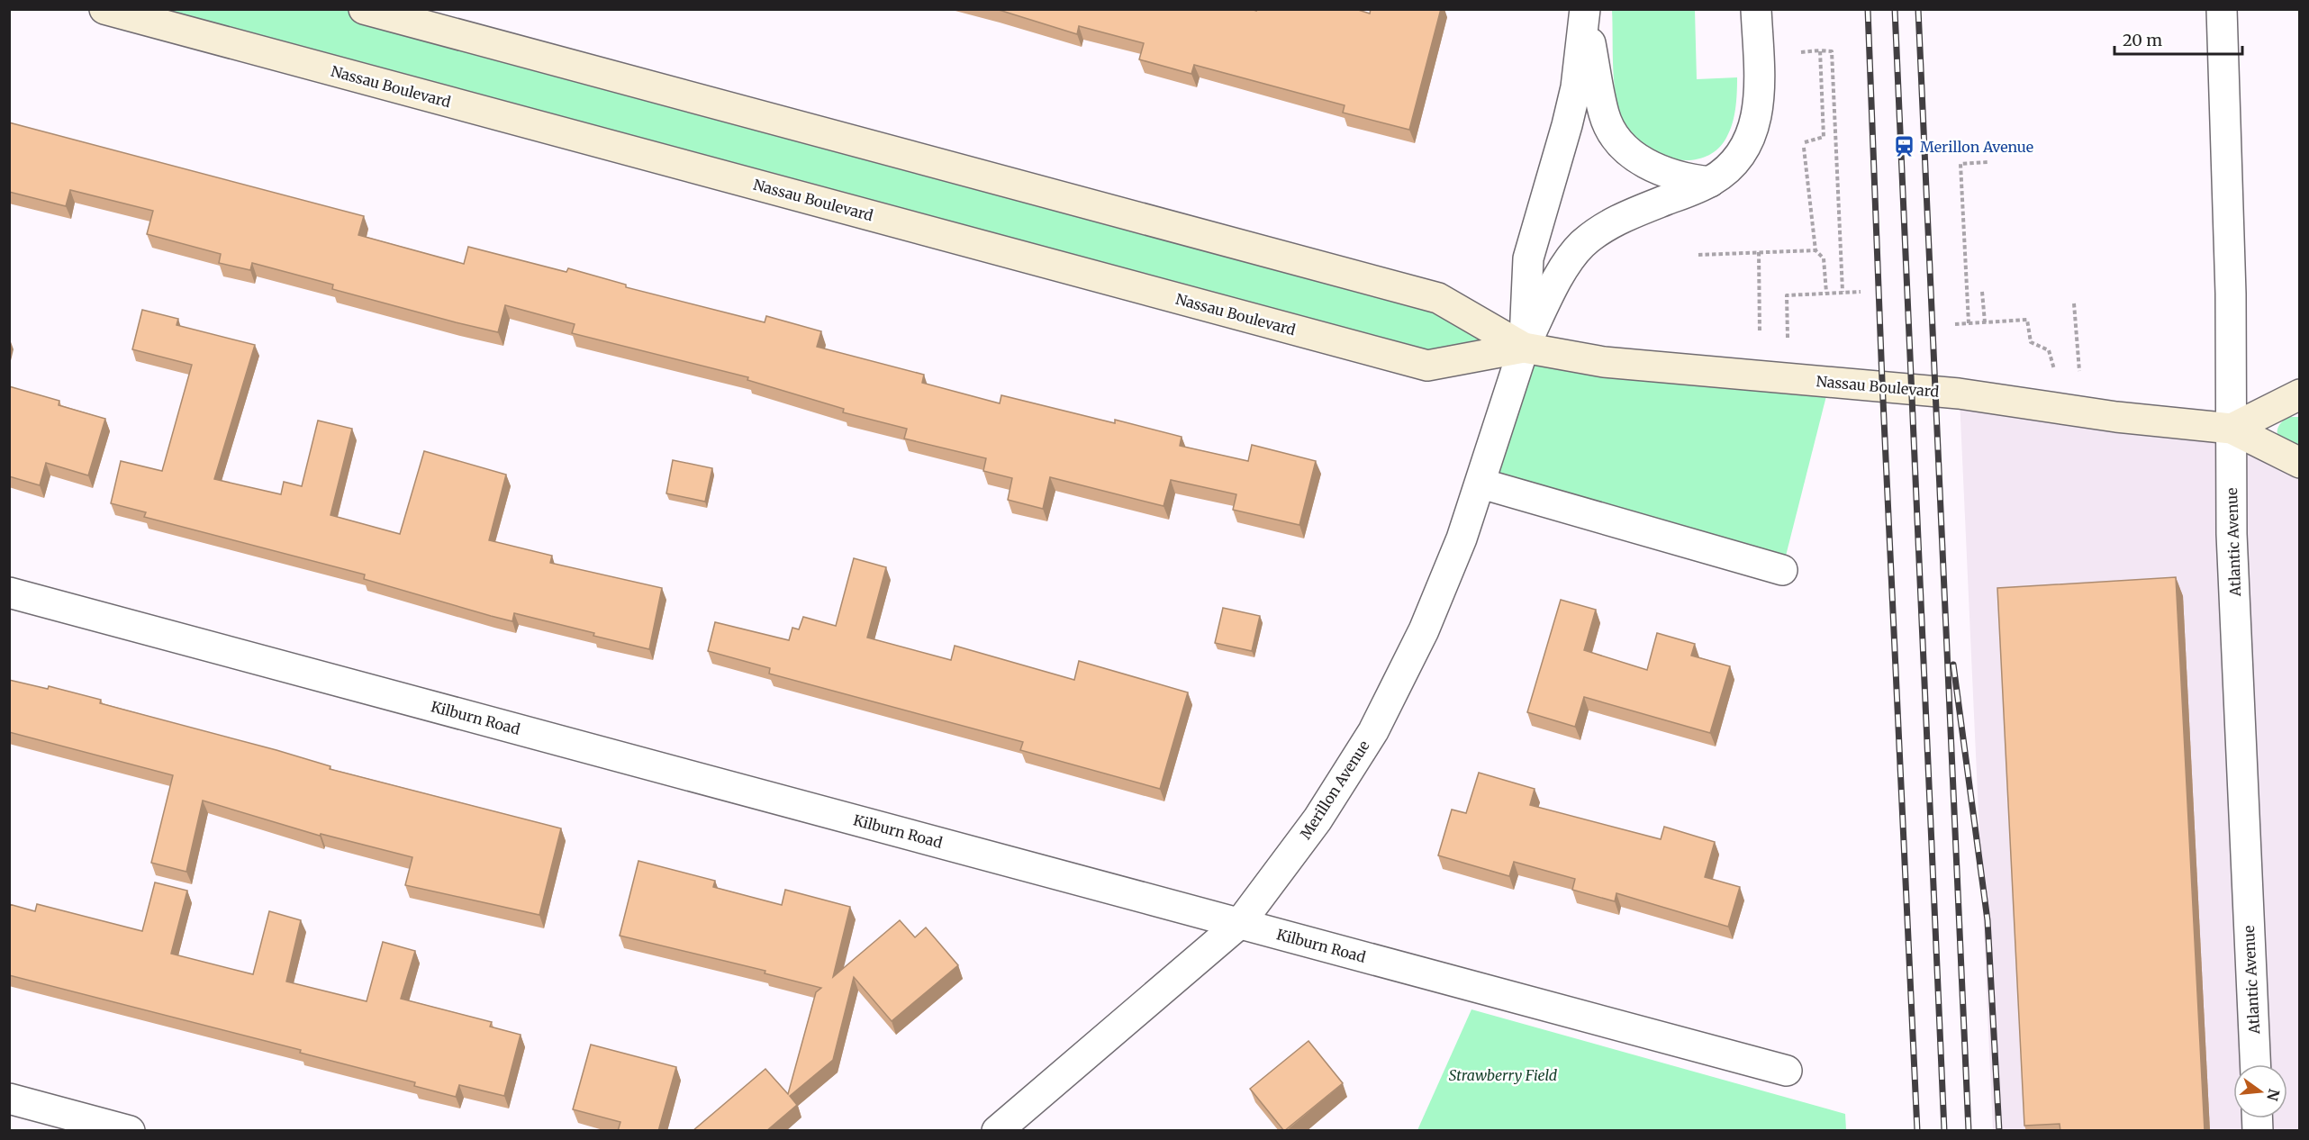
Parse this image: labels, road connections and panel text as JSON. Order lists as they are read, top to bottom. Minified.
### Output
{"streets":{"main road":["Nassau Boulevard"],"street":["Atlantic Avenue","Kilburn Road","Merillon Avenue"]},"crossings":[["Nassau Boulevard","Atlantic Avenue"],["Nassau Boulevard","Merillon Avenue"],["Kilburn Road","Merillon Avenue"]],"parks":["Strawberry Field"],"places":{"station":["Merillon Avenue"]},"scale_bar":"20 m","north":"right"}
